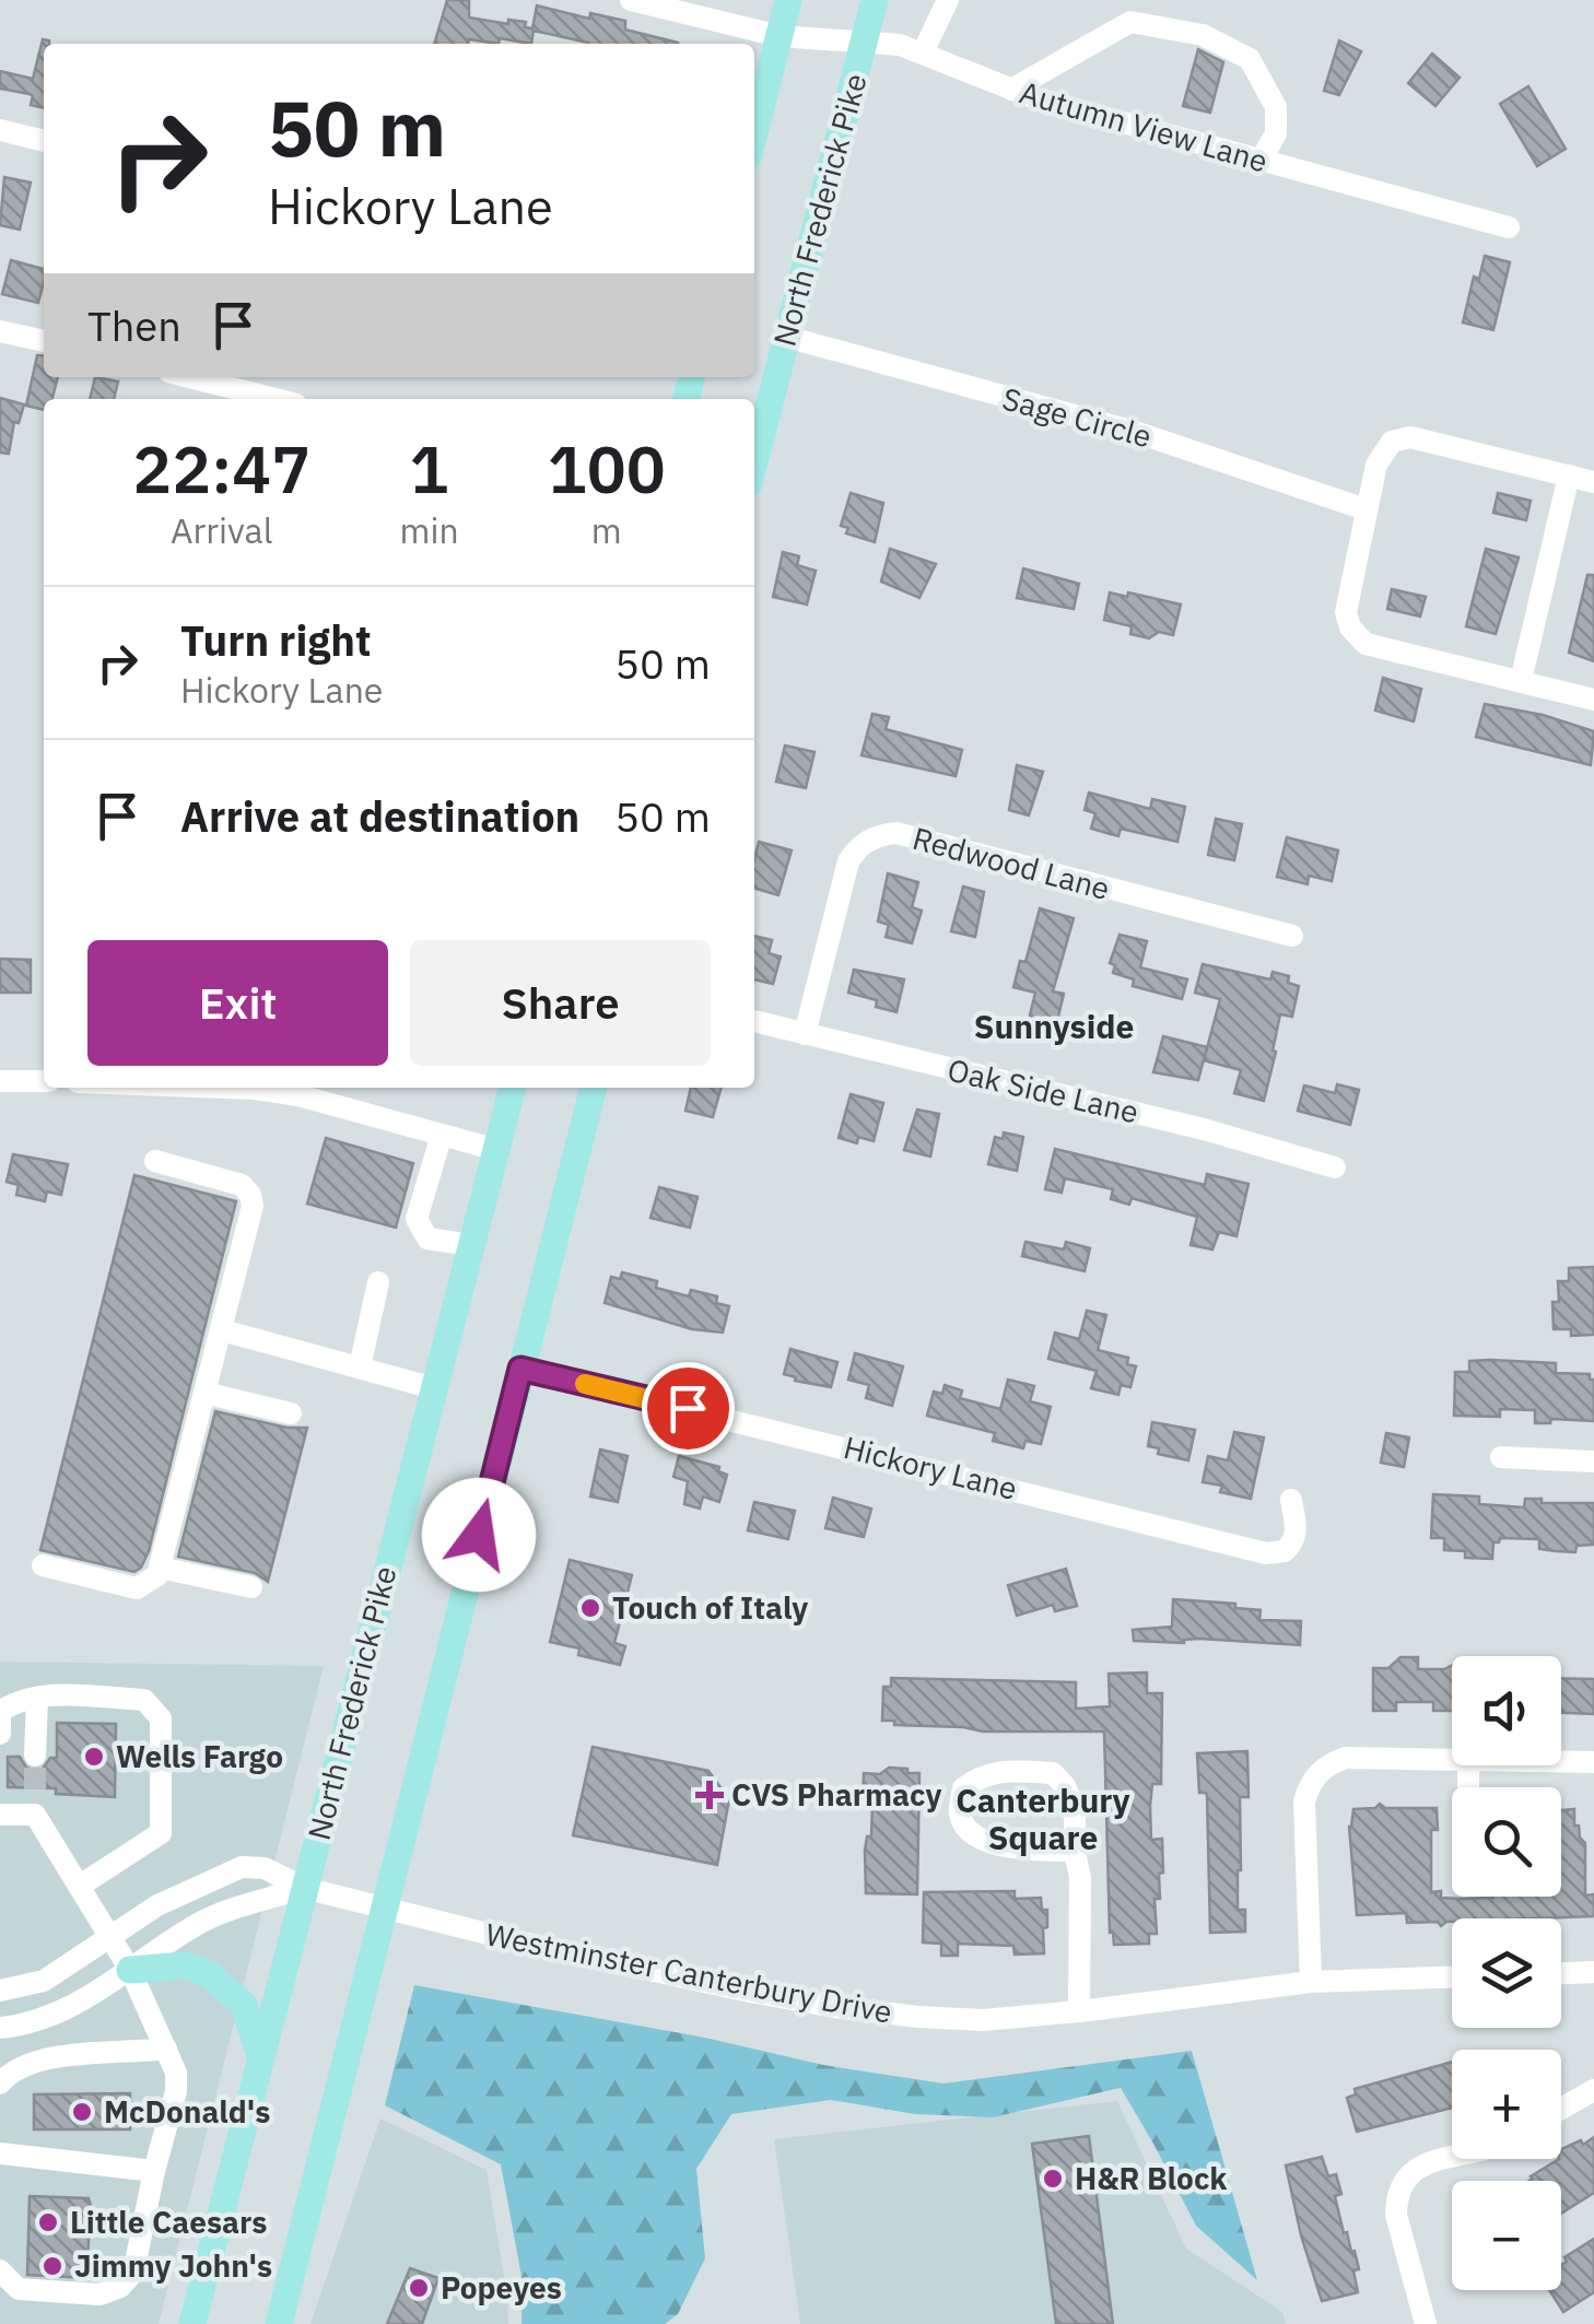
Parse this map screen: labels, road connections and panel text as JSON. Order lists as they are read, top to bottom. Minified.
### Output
{"streets":{"main road":["North Frederick Pike"],"street":["Autumn View Lane","Sage Circle","Redwood Lane","Oak Side Lane","Hickory Lane","Westminster Canterbury Drive"]},"crossings":[["Autumn View Lane","North Frederick Pike"],["North Frederick Pike","Sage Circle"],["North Frederick Pike","Westminster Canterbury Drive"],["Redwood Lane","Oak Side Lane"]],"districts":["Sunnyside","Canterbury Square"],"places":{"other":["Touch of Italy","Wells Fargo","McDonald's","H&R Block","Little Caesars","Jimmy John's","Popeyes"],"health":["CVS Pharmacy"]},"page":{"turn":["50 m","Hickory Lane"],"then":"Then","eta":["22:47","Arrival","1","min","100","m"],"list":[{"name":"Turn right","note":"Hickory Lane","value":"50 m"},{"name":"Arrive at destination","value":"50 m"}],"buttons":["Exit","Share"],"map_buttons":["+","−"]}}
